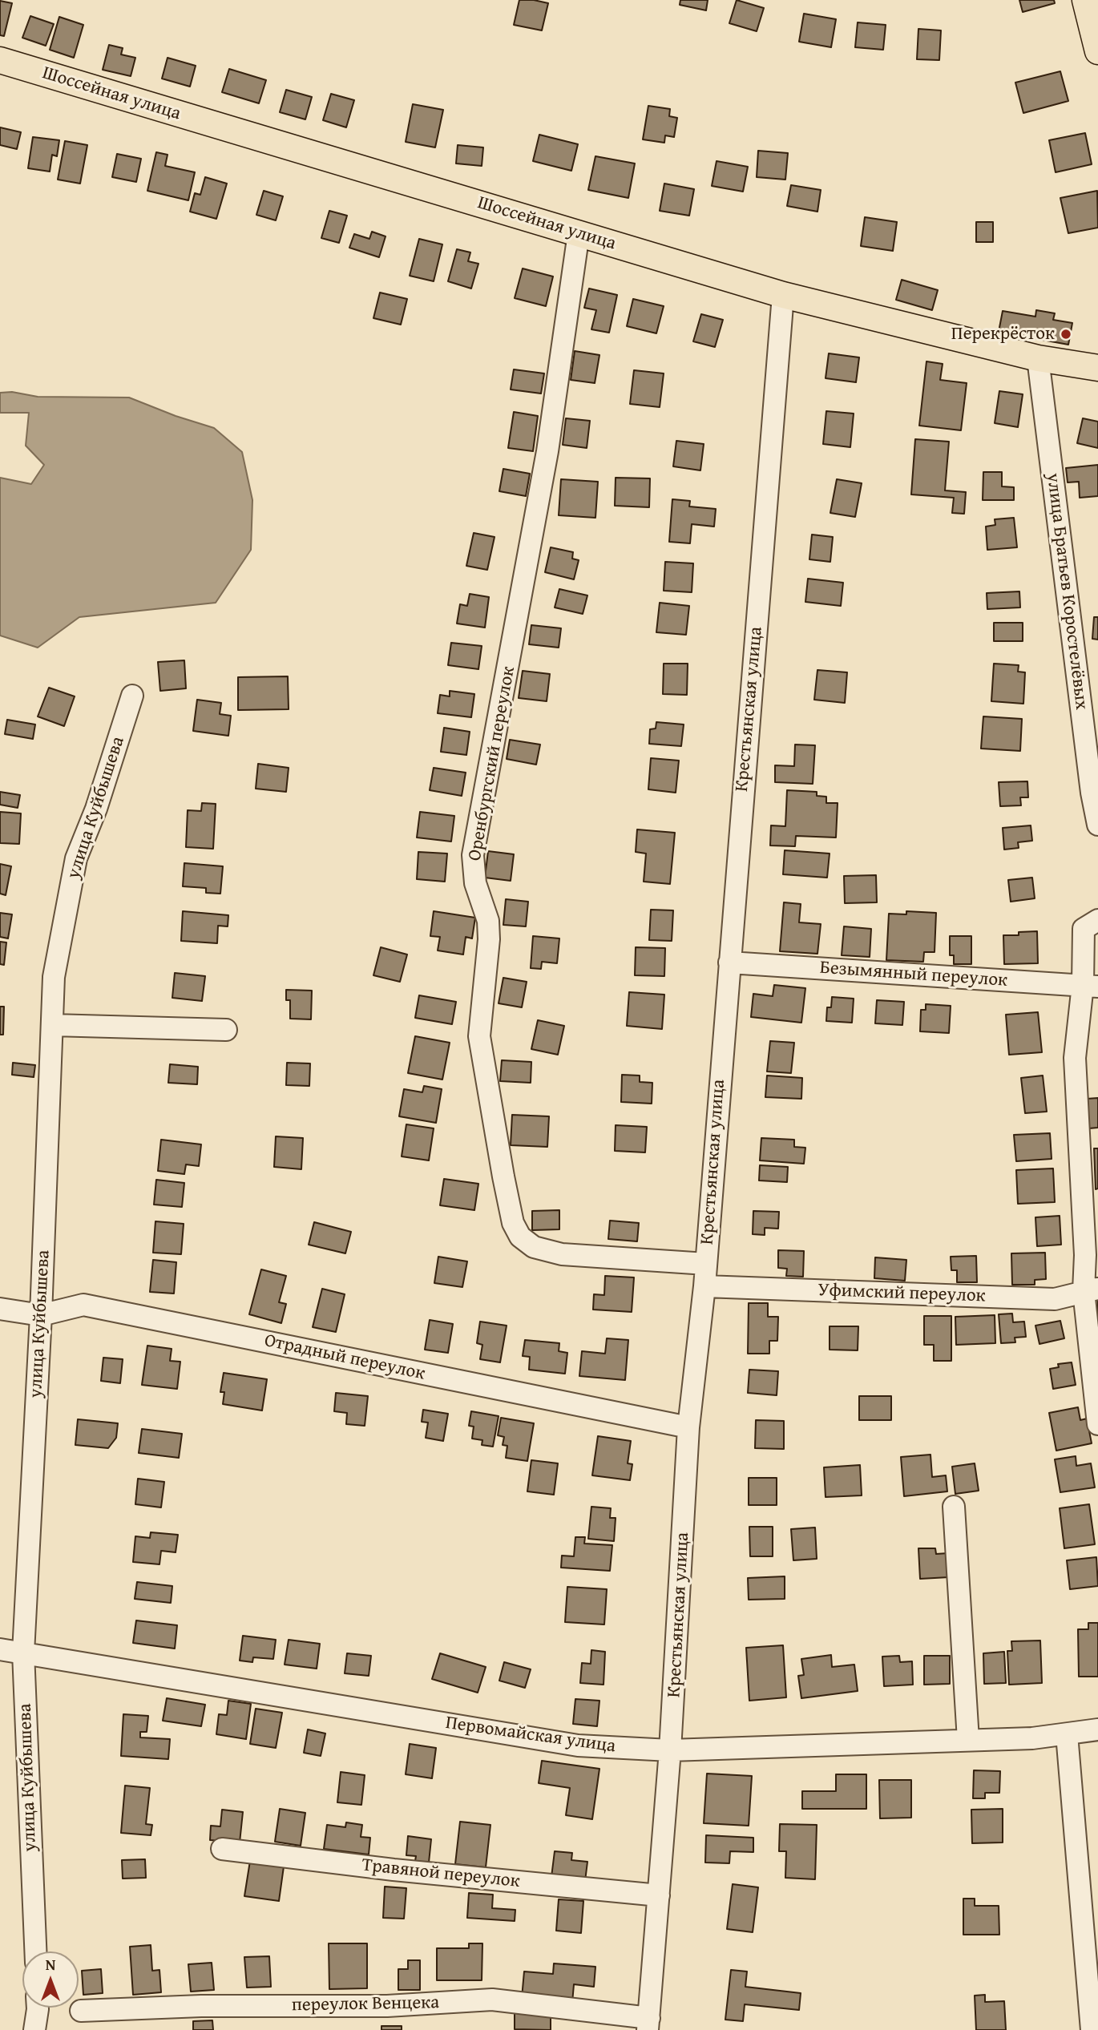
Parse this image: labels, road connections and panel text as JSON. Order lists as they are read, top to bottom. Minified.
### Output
{"streets":{"main road":["Шоссейная улица"],"street":["улица Братьев Коростелёвых","Крестьянская улица","Оренбургский переулок","улица Куйбышева","Безымянный переулок","Уфимский переулок","Отрадный переулок","Первомайская улица","Травяной переулок","переулок Венцека"]},"crossings":[["Шоссейная улица","улица Братьев Коростелёвых"],["Шоссейная улица","Крестьянская улица"],["Шоссейная улица","Оренбургский переулок"],["Крестьянская улица","Оренбургский переулок"],["Крестьянская улица","Безымянный переулок"],["Крестьянская улица","Уфимский переулок"],["Крестьянская улица","Отрадный переулок"],["Крестьянская улица","Первомайская улица"],["Крестьянская улица","Травяной переулок"],["Крестьянская улица","переулок Венцека"],["улица Куйбышева","Отрадный переулок"],["улица Куйбышева","Первомайская улица"]],"places":["Перекрёсток"],"north":"top"}
